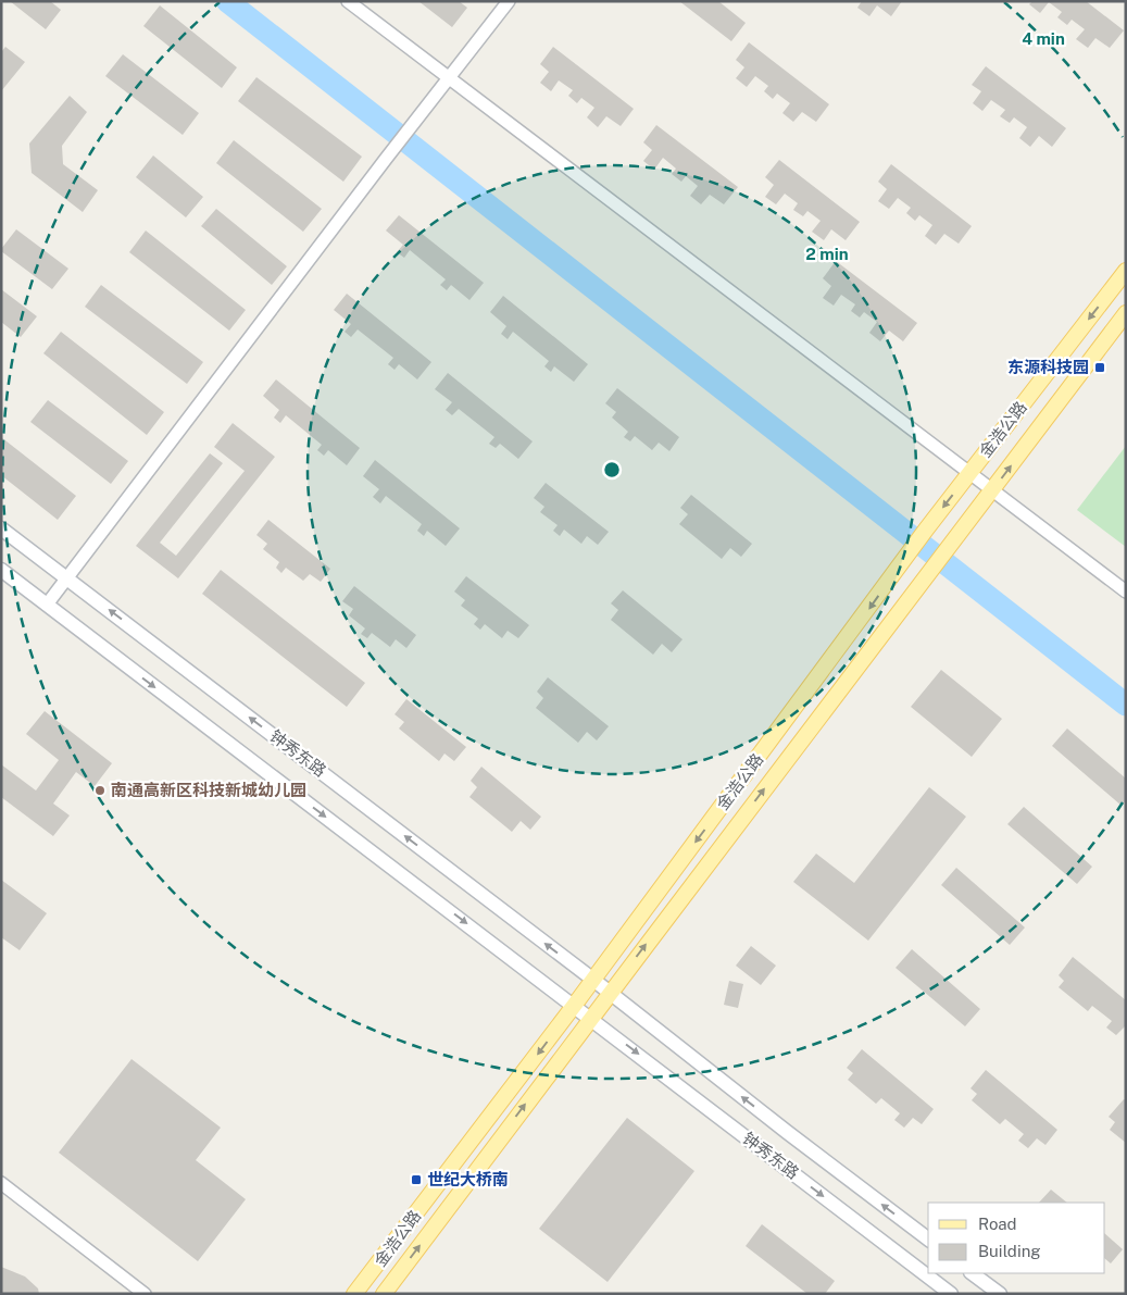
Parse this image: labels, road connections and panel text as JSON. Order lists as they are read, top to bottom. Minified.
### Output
{"streets":{"main road":["金浩公路","钟秀东路"]},"crossings":[["金浩公路","钟秀东路"]],"places":{"transit":["东源科技园","世纪大桥南"],"other":["南通高新区科技新城幼儿园"]},"legend":["Road","Building"],"rings":["4 min","2 min"]}
